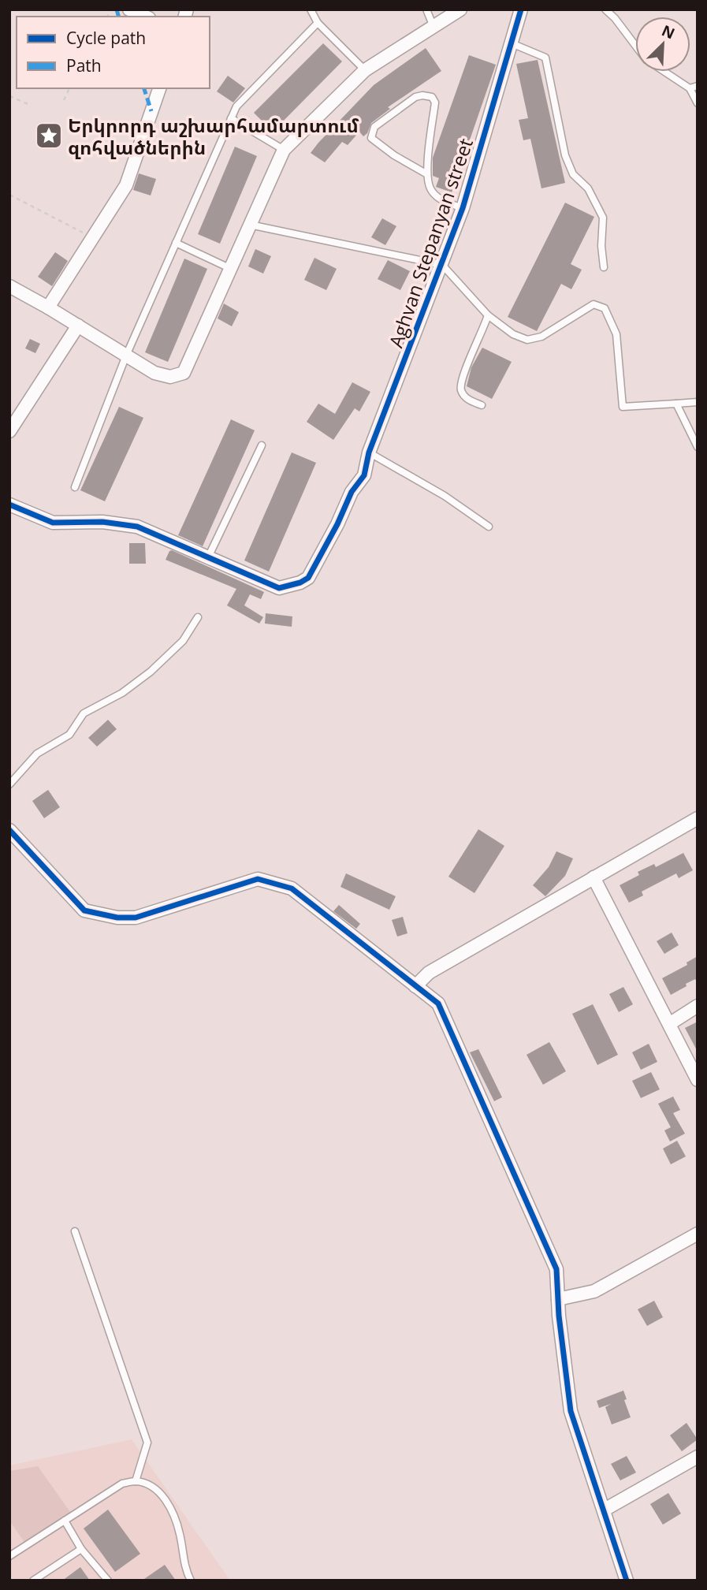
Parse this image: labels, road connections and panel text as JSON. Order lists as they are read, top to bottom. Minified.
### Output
{"streets":{"street":["Aghvan Stepanyan street"]},"places":{"place":["Երկրորդ աշխարհամարտում զոհվածներին"]},"legend":["Cycle path","Path"],"north":"top right"}
